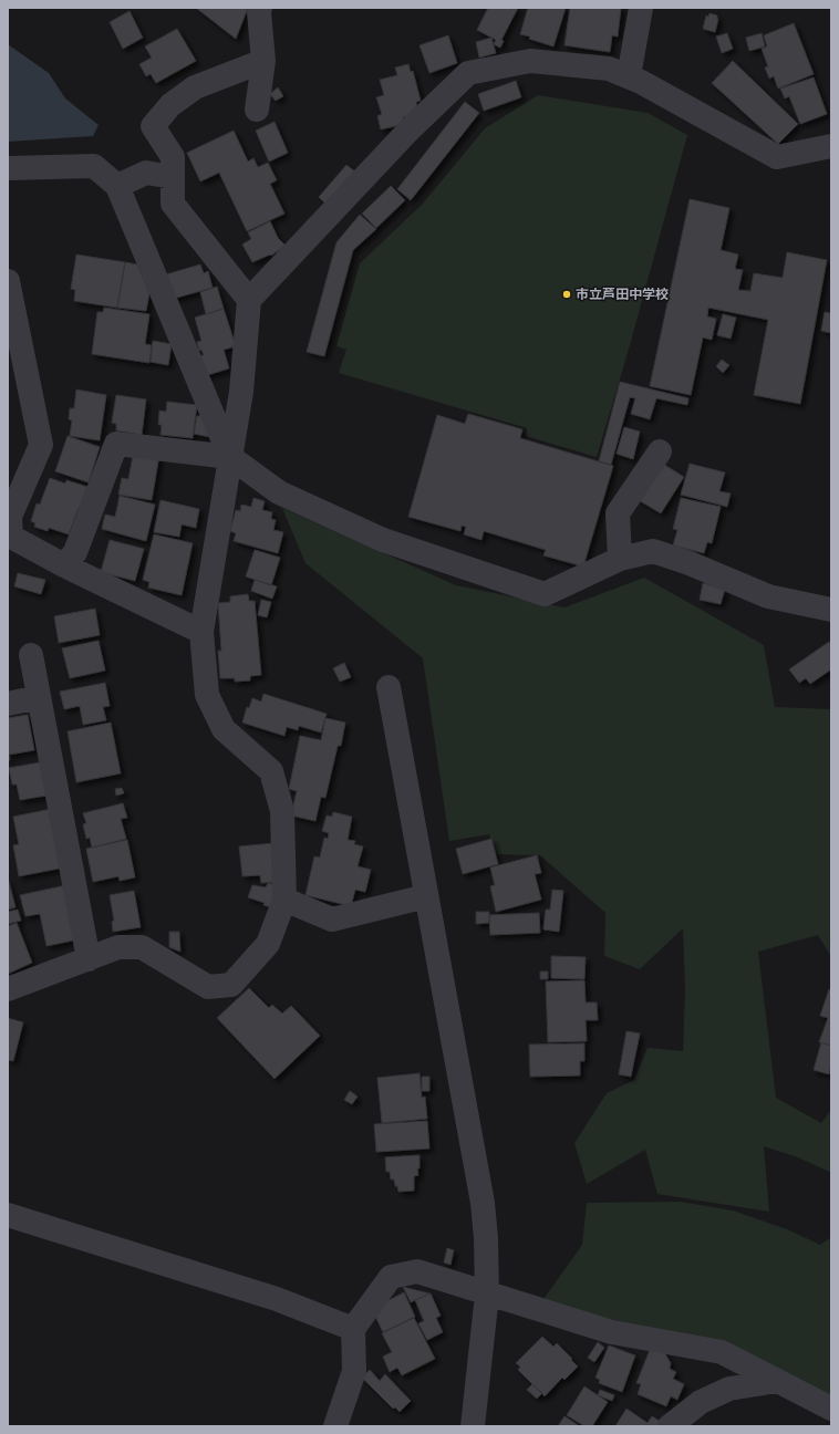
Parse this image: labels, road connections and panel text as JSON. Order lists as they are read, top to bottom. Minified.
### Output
{"places":["市立芦田中学校"]}
